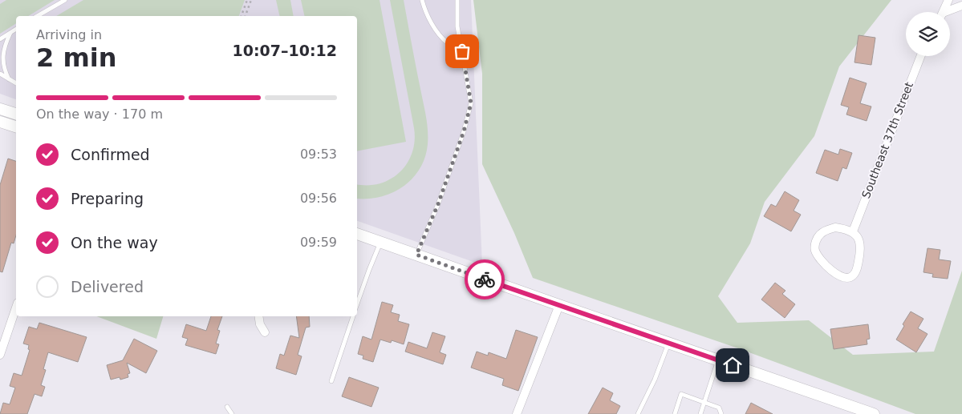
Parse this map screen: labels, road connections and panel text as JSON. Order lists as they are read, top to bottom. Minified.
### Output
{"streets":{"street":["Southeast 37th Street"]},"page":{"heading":["2 min","Arriving in","10:07–10:12"],"bar":"On the way · 170 m","list":[["Confirmed","09:53"],["Preparing","09:56"],["On the way","09:59"],"Delivered"]}}
